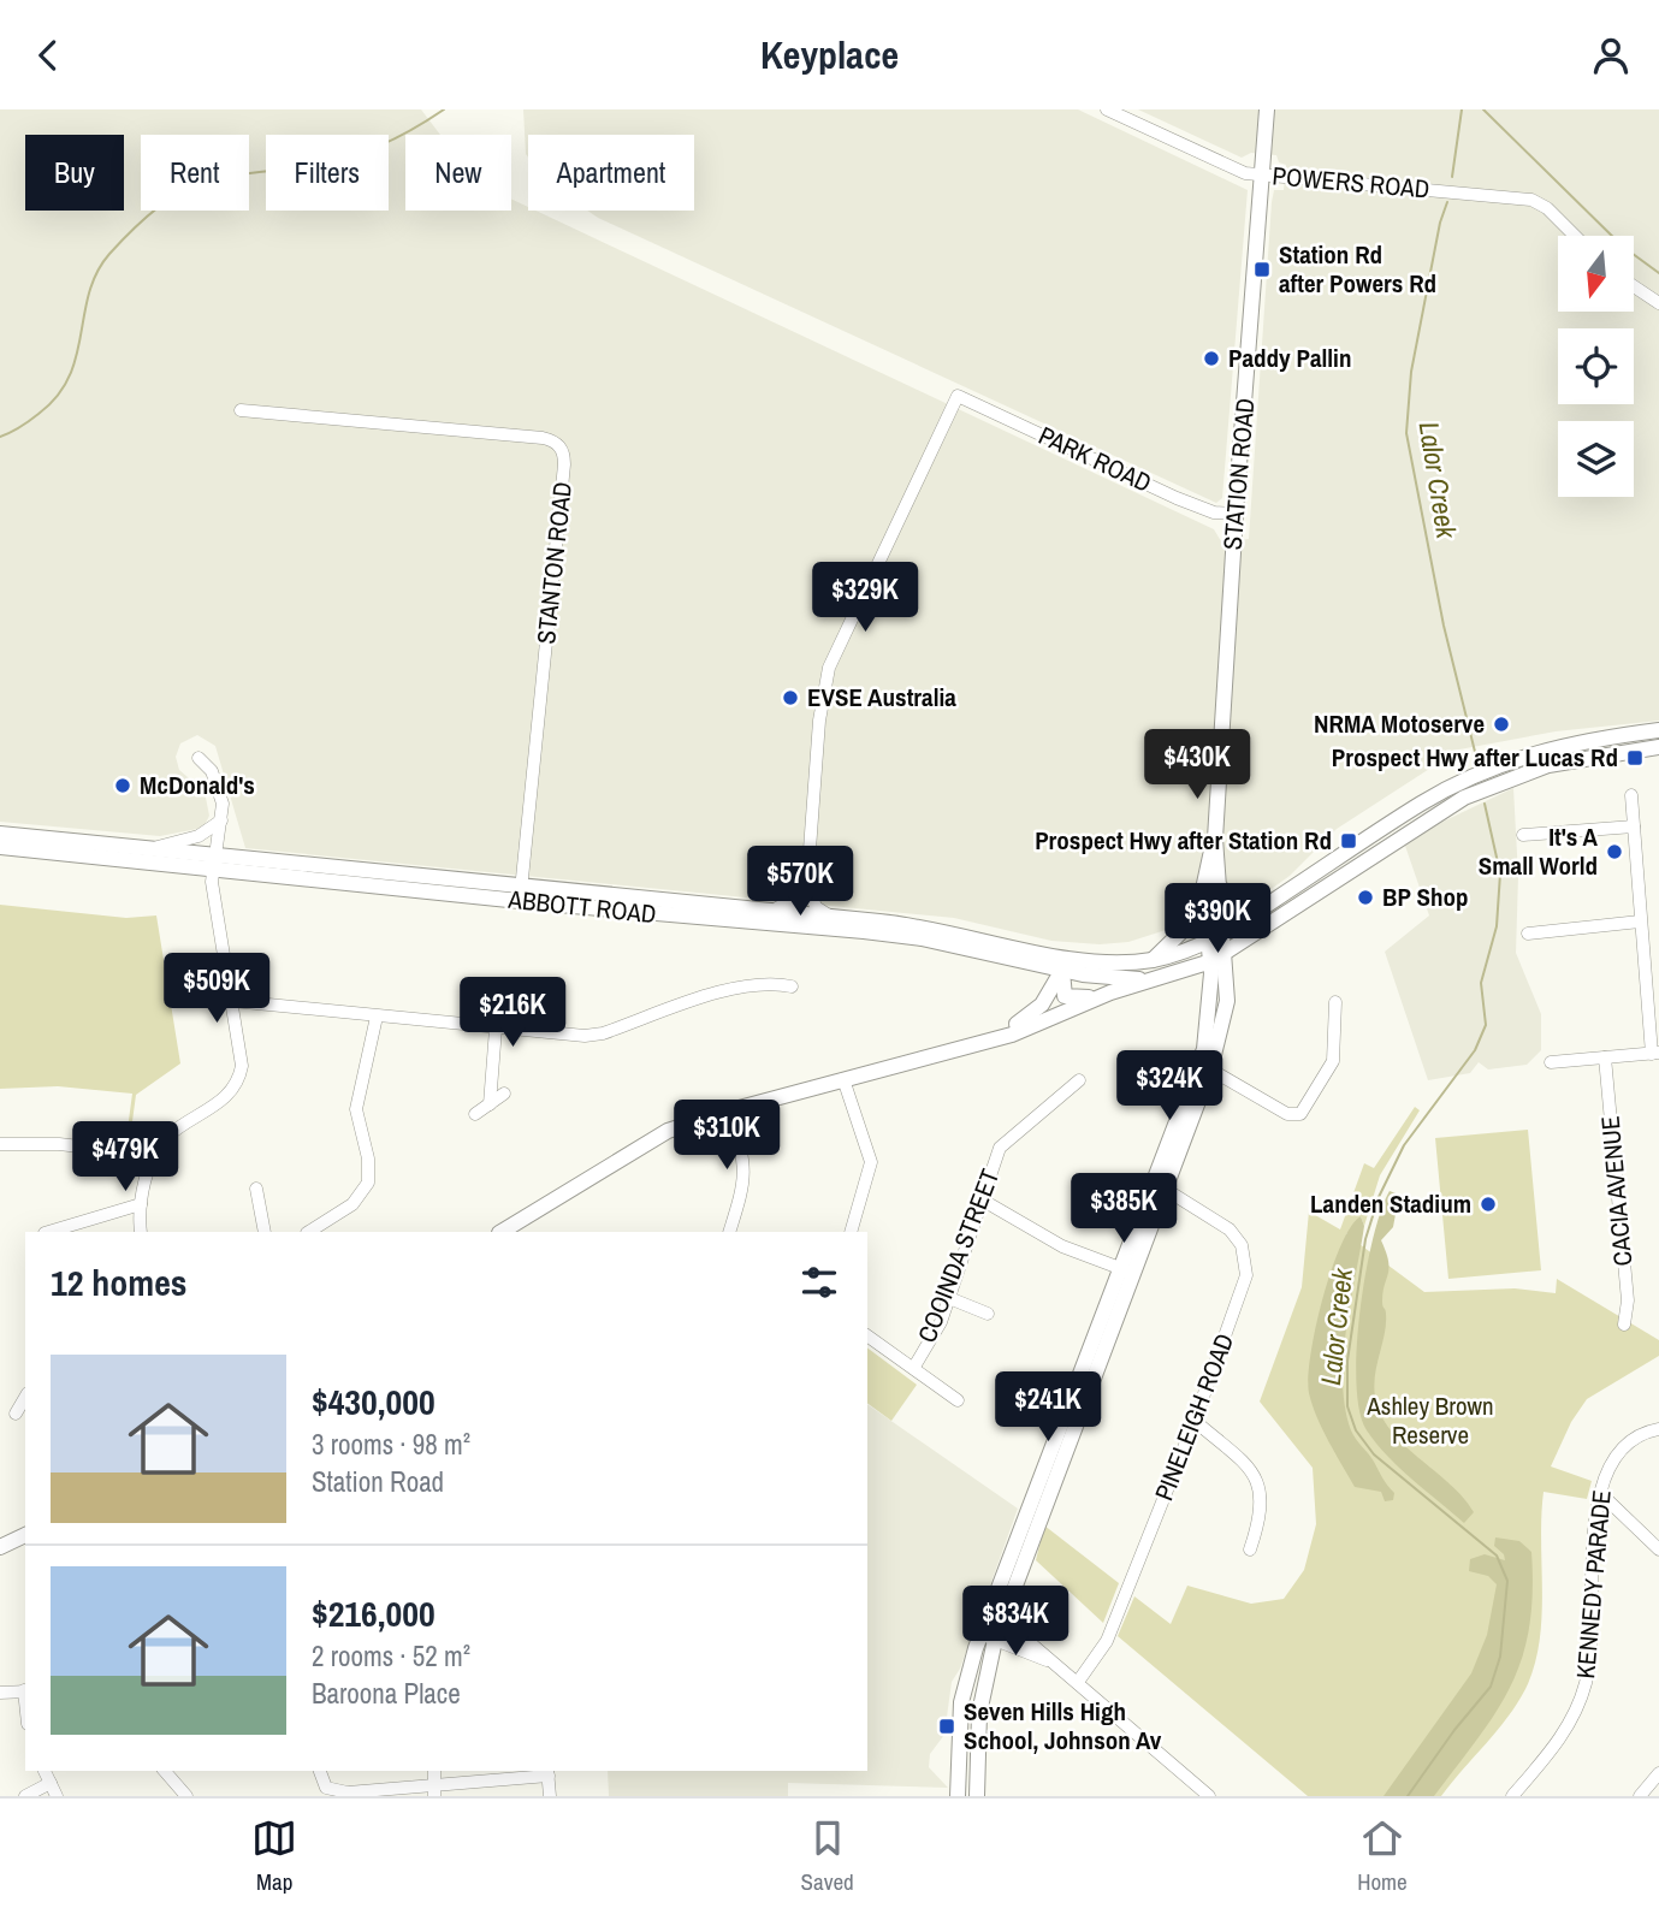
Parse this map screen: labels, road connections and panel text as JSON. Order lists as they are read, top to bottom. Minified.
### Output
{"streets":{"main road":["STATION ROAD","ABBOTT ROAD"],"street":["POWERS ROAD","PARK ROAD","STANTON ROAD","CACIA AVENUE","COOINDA STREET","PINELEIGH ROAD","KENNEDY PARADE"]},"crossings":[["POWERS ROAD","STATION ROAD"],["PARK ROAD","STATION ROAD"],["STATION ROAD","ABBOTT ROAD"],["STANTON ROAD","ABBOTT ROAD"]],"water":["Lalor Creek"],"parks":["Ashley Brown Reserve"],"places":{"transit":["Station Rd after Powers Rd","Prospect Hwy after Lucas Rd","Prospect Hwy after Station Rd","Seven Hills High School, Johnson Av"],"other":["Paddy Pallin","EVSE Australia","NRMA Motoserve","McDonald's","It's A Small World","BP Shop","Landen Stadium"]},"north":"bottom","page":{"header":"Keyplace","chip":["Buy","Rent","Filters","New","Apartment"],"price":["$329K","$430K","$570K","$390K","$509K","$216K","$324K","$310K","$479K","$385K","$241K","$834K"],"heading":"12 homes","list":[{"name":"$430,000","note":"3 rooms · 98 m² · Station Road"},{"name":"$216,000","note":"2 rooms · 52 m² · Baroona Place"}],"tabs":["Map","Saved","Home"]}}
